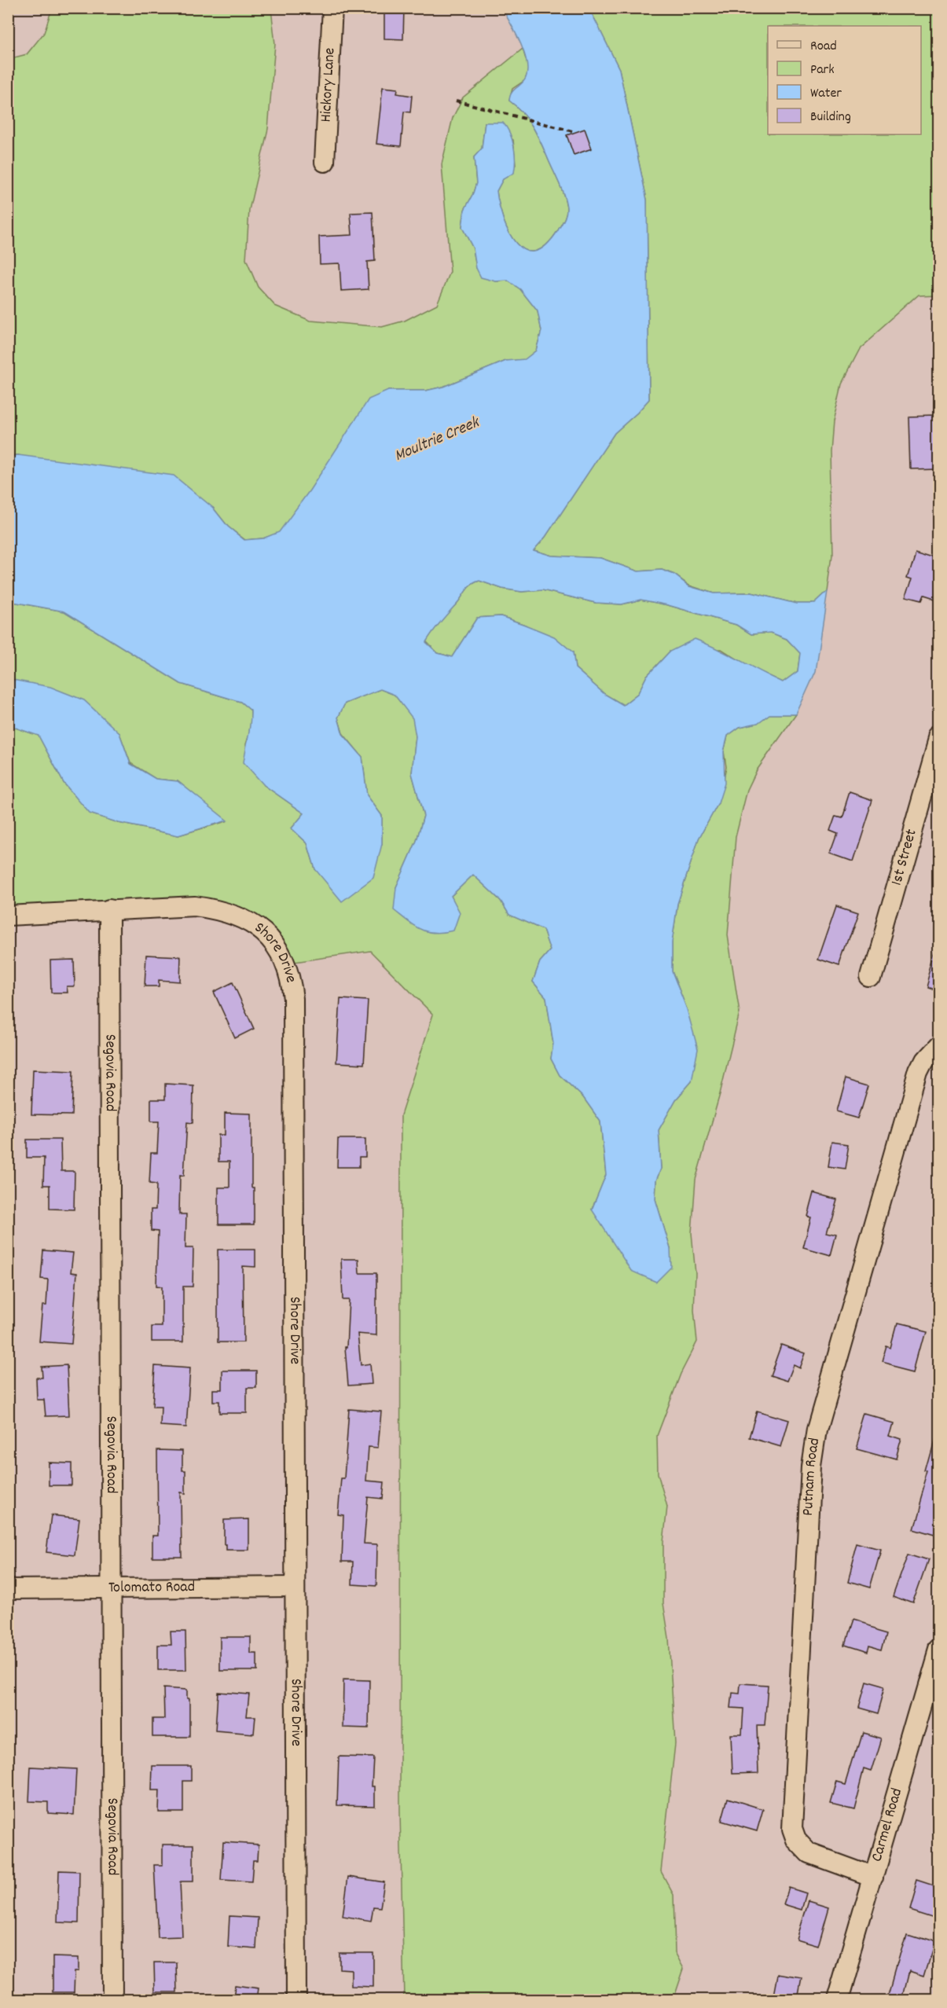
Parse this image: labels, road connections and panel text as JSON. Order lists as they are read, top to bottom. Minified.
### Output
{"streets":{"street":["Hickory Lane","1st Street","Shore Drive","Segovia Road","Putnam Road","Tolomato Road","Carmel Road"]},"crossings":[["Shore Drive","Segovia Road"],["Shore Drive","Tolomato Road"],["Segovia Road","Tolomato Road"],["Putnam Road","Carmel Road"]],"water":["Moultrie Creek"],"legend":["Road","Park","Water","Building"]}
